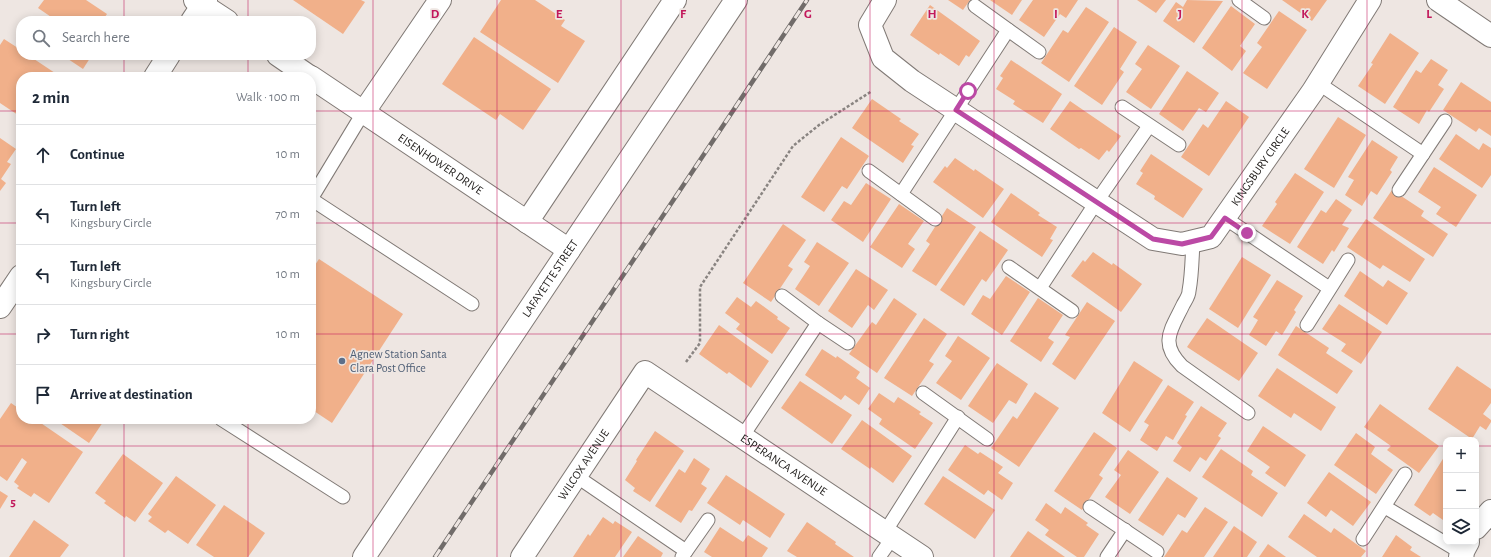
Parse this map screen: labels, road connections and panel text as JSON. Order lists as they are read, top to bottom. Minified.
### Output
{"streets":{"street":["EISENHOWER DRIVE","KINGSBURY CIRCLE","LAFAYETTE STREET","WILCOX AVENUE","ESPERANCA AVENUE"]},"crossings":[["EISENHOWER DRIVE","LAFAYETTE STREET"],["WILCOX AVENUE","ESPERANCA AVENUE"]],"places":["Agnew Station Santa Clara Post Office"],"page":{"search":"Search here","heading":["2 min","Walk · 100 m"],"list":[["Continue","10 m"],["Turn left","Kingsbury Circle","70 m"],["Turn left","Kingsbury Circle","10 m"],["Turn right","10 m"],"Arrive at destination"],"map_buttons":["+","−"]},"grid":{"columns":["D","E","F","G","H","I","J","K","L"],"rows":["5"]}}
